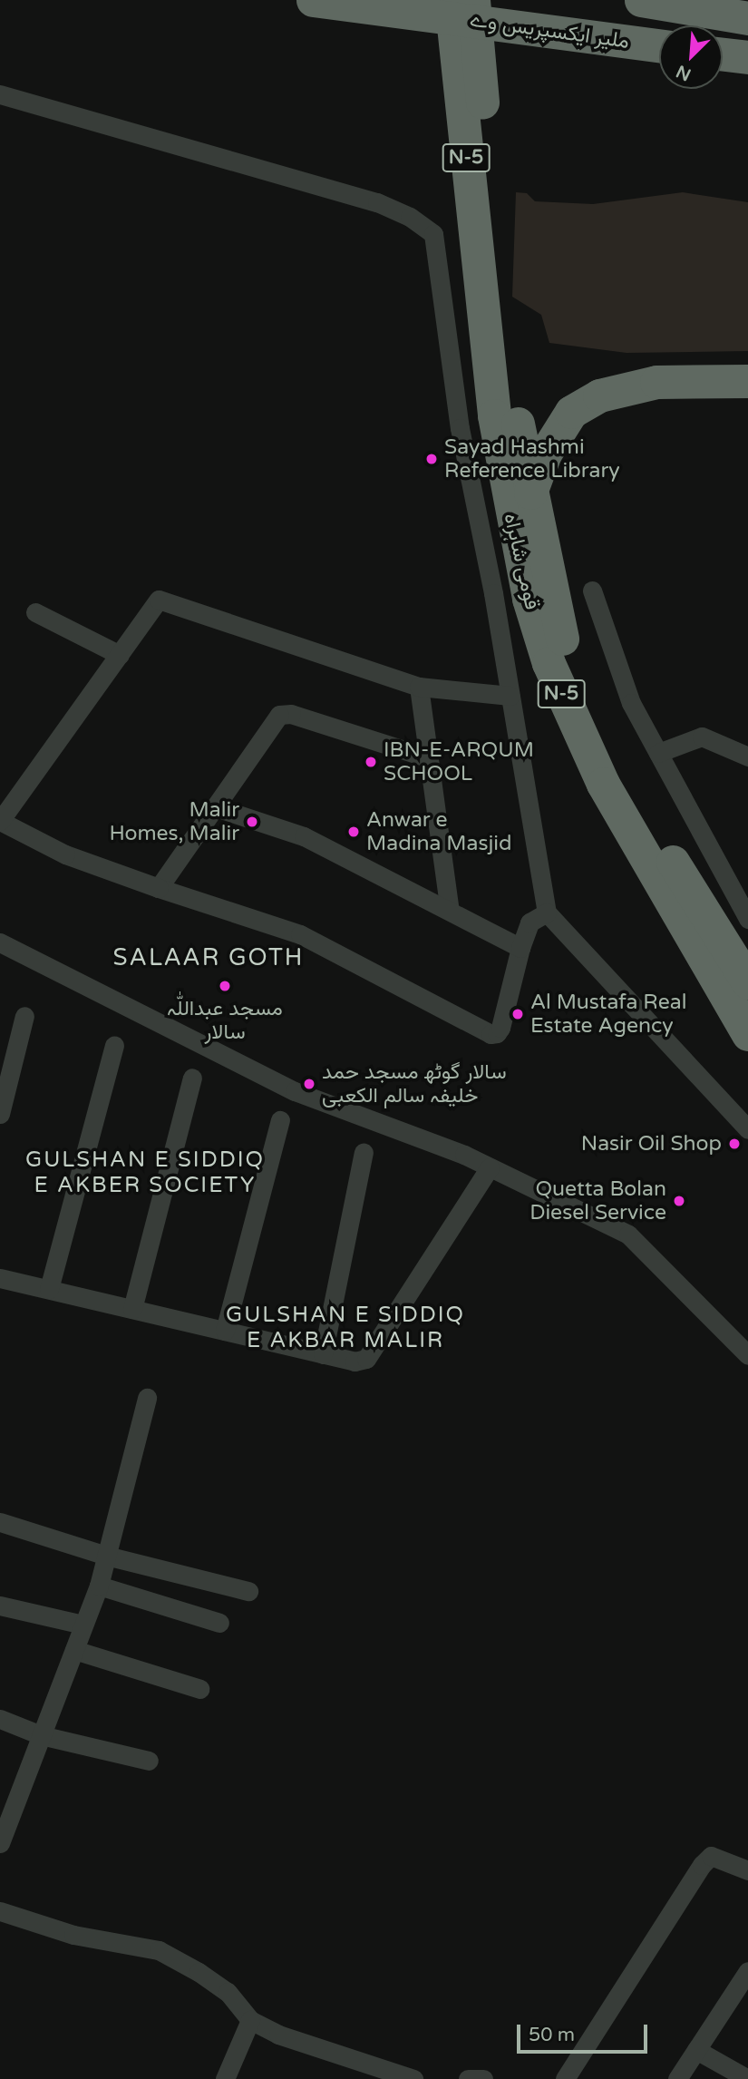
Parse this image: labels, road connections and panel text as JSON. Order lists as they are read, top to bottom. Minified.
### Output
{"streets":{"highway":["ملیر ایکسپریس وے","N-5","قومی شاہراہ"]},"districts":["SALAAR GOTH","GULSHAN E SIDDIQ E AKBER SOCIETY","GULSHAN E SIDDIQ E AKBAR MALIR"],"places":["Sayad Hashmi Reference Library","IBN-E-ARQUM SCHOOL","Malir Homes, Malir","Anwar e Madina Masjid","مسجد عبداللّٰہ سالار","Al Mustafa Real Estate Agency","سالار گوٹھ مسجد حمد خلیفہ سالم الکعبی","Nasir Oil Shop","Quetta Bolan Diesel Service"],"scale_bar":"50 m","north":"bottom left"}
